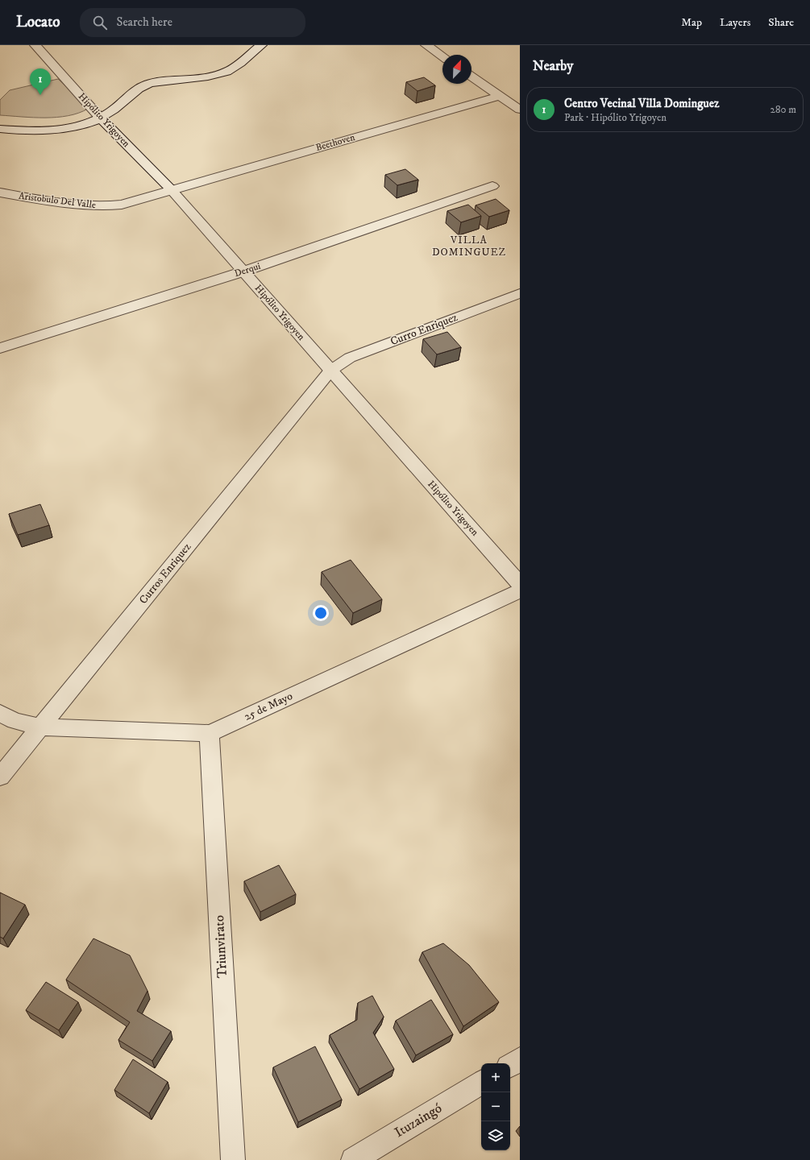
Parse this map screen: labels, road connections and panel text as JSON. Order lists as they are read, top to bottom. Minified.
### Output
{"streets":{"street":["Hipólito Yrigoyen","Beethoven","Aristobulo Del Valle","Derqui","Curro Enriquez","Curros Enriquez","25 de Mayo","Triunvirato","Ituzaingó"]},"crossings":[["Hipólito Yrigoyen","Beethoven"],["Hipólito Yrigoyen","Aristobulo Del Valle"],["Hipólito Yrigoyen","Derqui"],["Hipólito Yrigoyen","Curro Enriquez"],["Hipólito Yrigoyen","Curros Enriquez"],["Beethoven","Aristobulo Del Valle"],["Curro Enriquez","Curros Enriquez"],["Curros Enriquez","25 de Mayo"],["25 de Mayo","Triunvirato"]],"districts":["VILLA DOMINGUEZ"],"north":"top right","page":{"header":"Locato","search":"Search here","nav":["Map","Layers","Share"],"heading":"Nearby","pins":"1","list":[{"mark":"1","name":"Centro Vecinal Villa Dominguez","note":"Park · Hipólito Yrigoyen","value":"280 m"}],"map_buttons":["+","−"]}}
